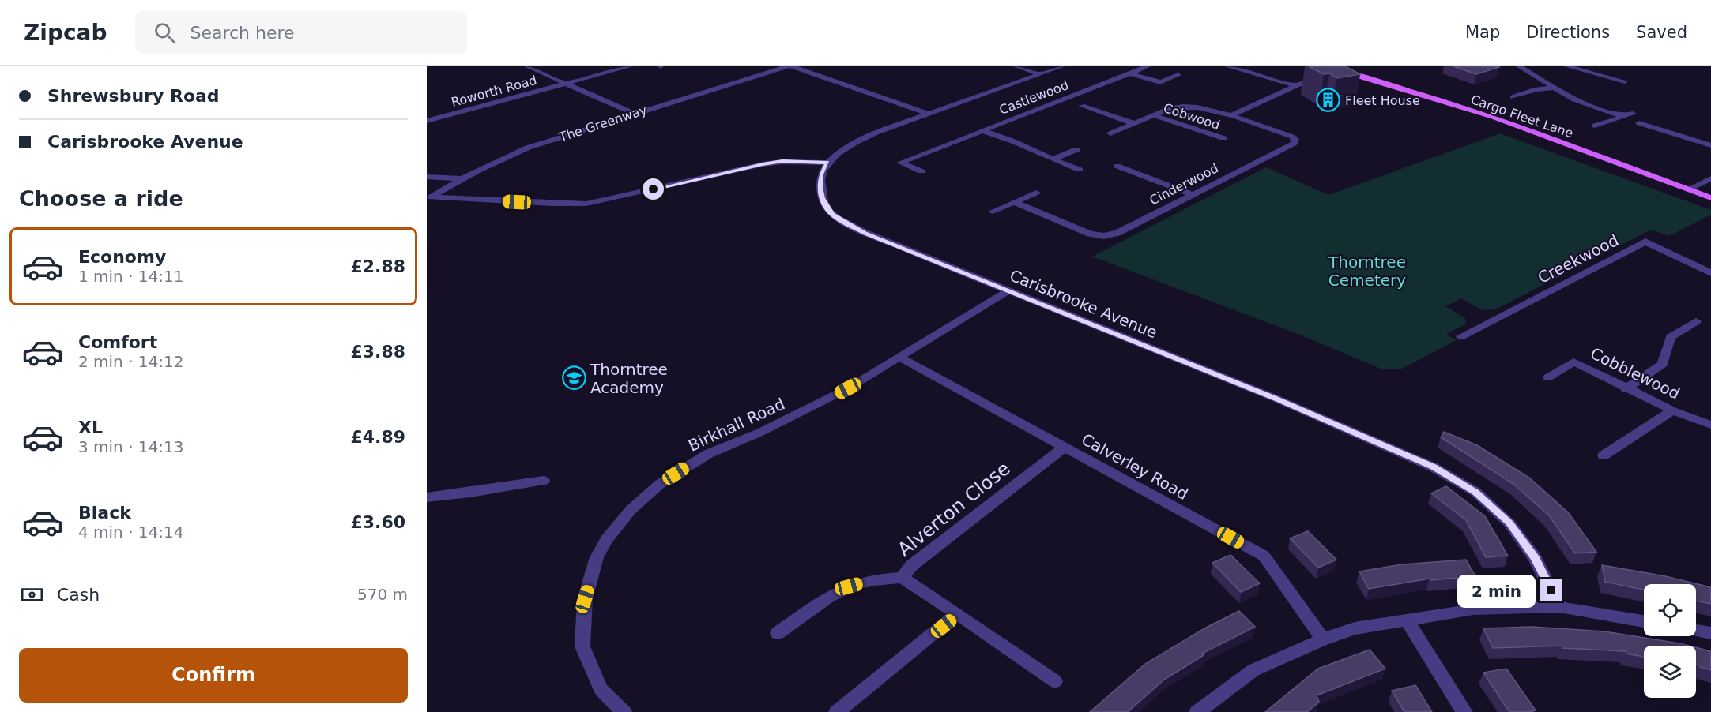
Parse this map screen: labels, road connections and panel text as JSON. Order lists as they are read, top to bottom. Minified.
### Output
{"streets":{"main road":["Cargo Fleet Lane"],"street":["Roworth Road","Castlewood","Cobwood","The Greenway","Cinderwood","Creekwood","Carisbrooke Avenue","Cobblewood","Birkhall Road","Calverley Road","Alverton Close"]},"crossings":[["Carisbrooke Avenue","Birkhall Road"],["Birkhall Road","Calverley Road"],["Calverley Road","Alverton Close"]],"parks":["Thorntree Cemetery"],"places":{"building":["Fleet House"],"school or university":["Thorntree Academy"]},"page":{"header":"Zipcab","search":"Search here","nav":["Map","Directions","Saved"],"banner":["Shrewsbury Road","Carisbrooke Avenue"],"heading":"Choose a ride","list":[{"name":"Economy","note":"1 min · 14:11","value":"£2.88"},{"name":"Comfort","note":"2 min · 14:12","value":"£3.88"},{"name":"XL","note":"3 min · 14:13","value":"£4.89"},{"name":"Black","note":"4 min · 14:14","value":"£3.60"}],"pay":["Cash","570 m"],"bubble":"2 min","buttons":"Confirm"}}
